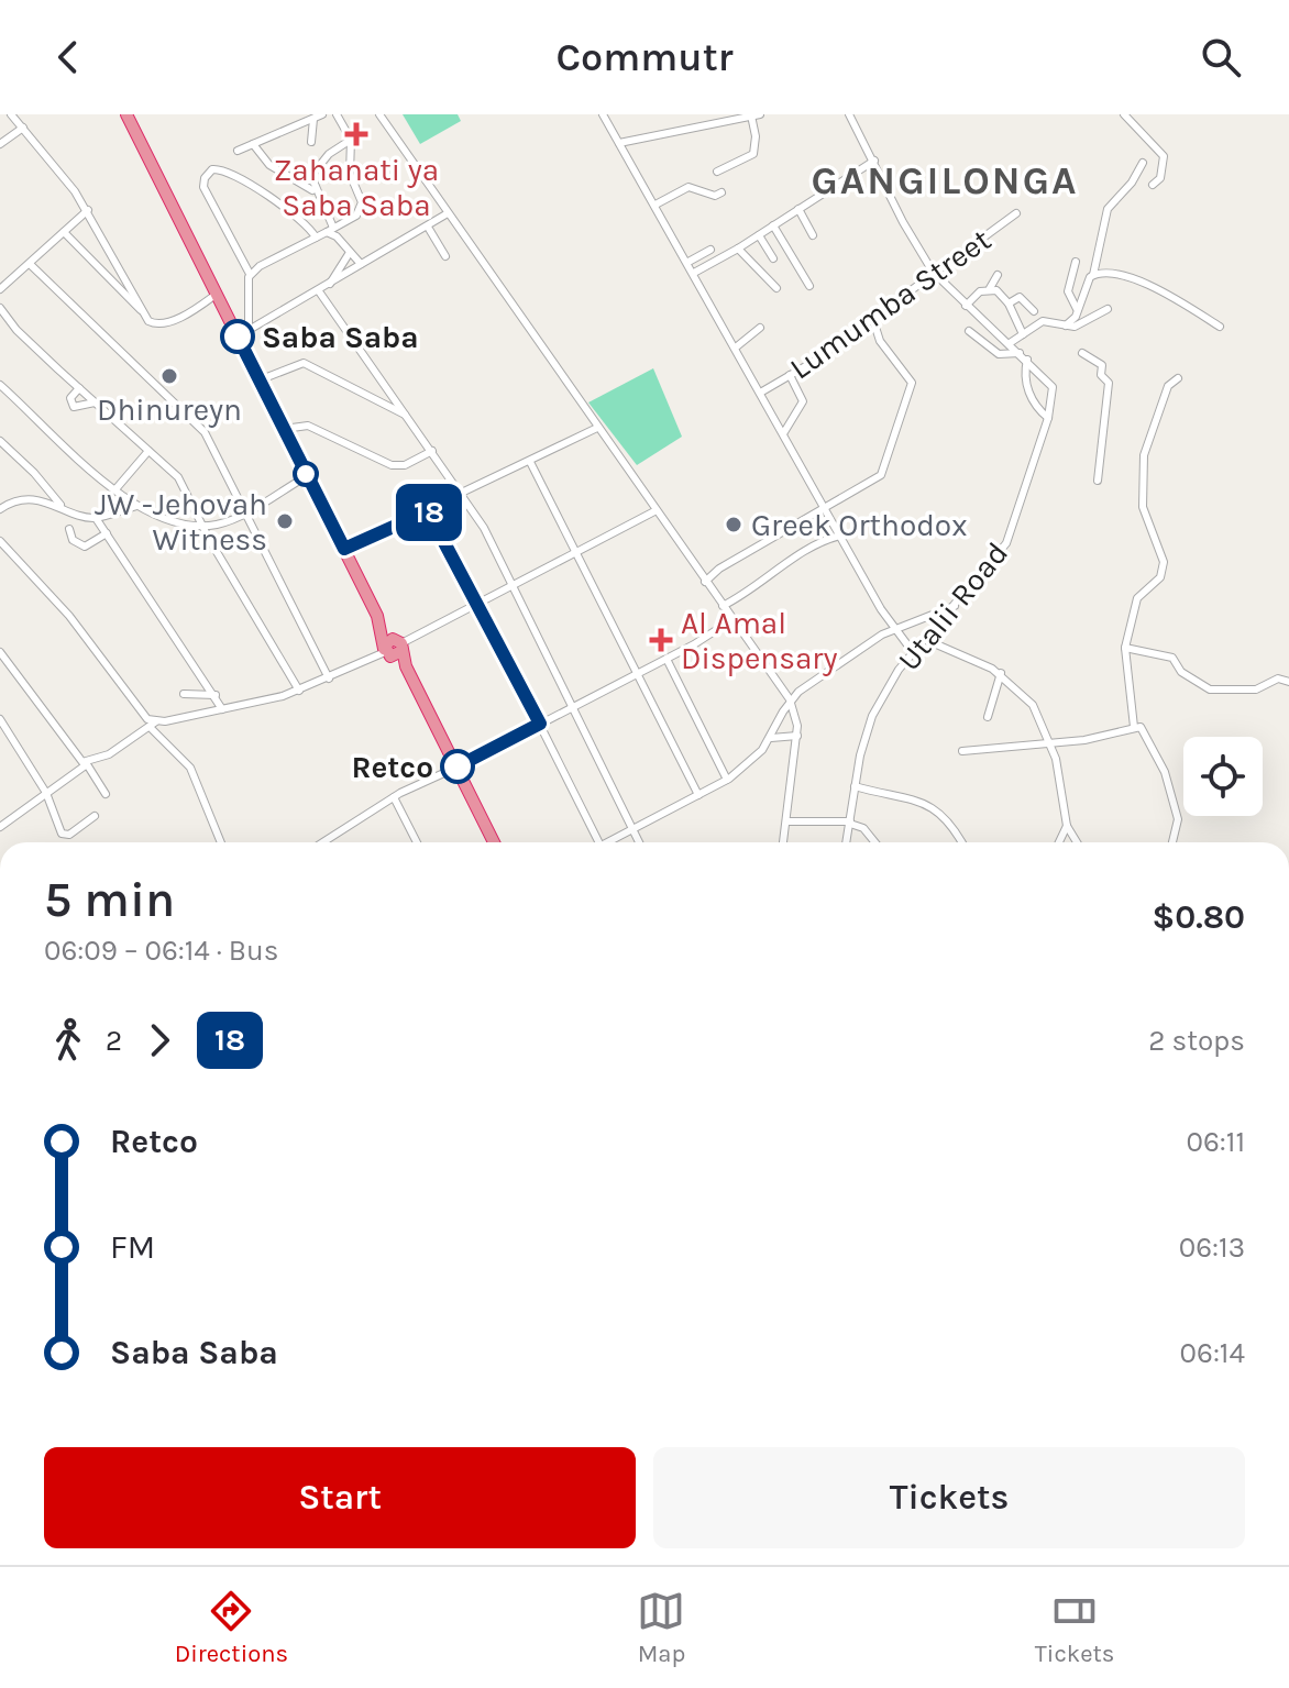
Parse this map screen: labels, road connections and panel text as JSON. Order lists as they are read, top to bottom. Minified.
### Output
{"streets":{"street":["Lumumba Street","Utalii Road"]},"crossings":[["Lumumba Street","Utalii Road"]],"districts":["GANGILONGA"],"places":{"health":["Zahanati ya Saba Saba","Al Amal Dispensary"],"other":["Saba Saba","Dhinureyn","JW -Jehovah Witness","Greek Orthodox","Retco"]},"lines":["bus line 18"],"page":{"header":"Commutr","on_map":"18","heading":["5 min","06:09 – 06:14 · Bus","$0.80"],"legs":["2","18","2 stops"],"list":[{"name":"Retco","value":"06:11"},{"name":"FM","value":"06:13"},{"name":"Saba Saba","value":"06:14"}],"buttons":["Start","Tickets"],"tabs":["Directions","Map","Tickets"]}}
